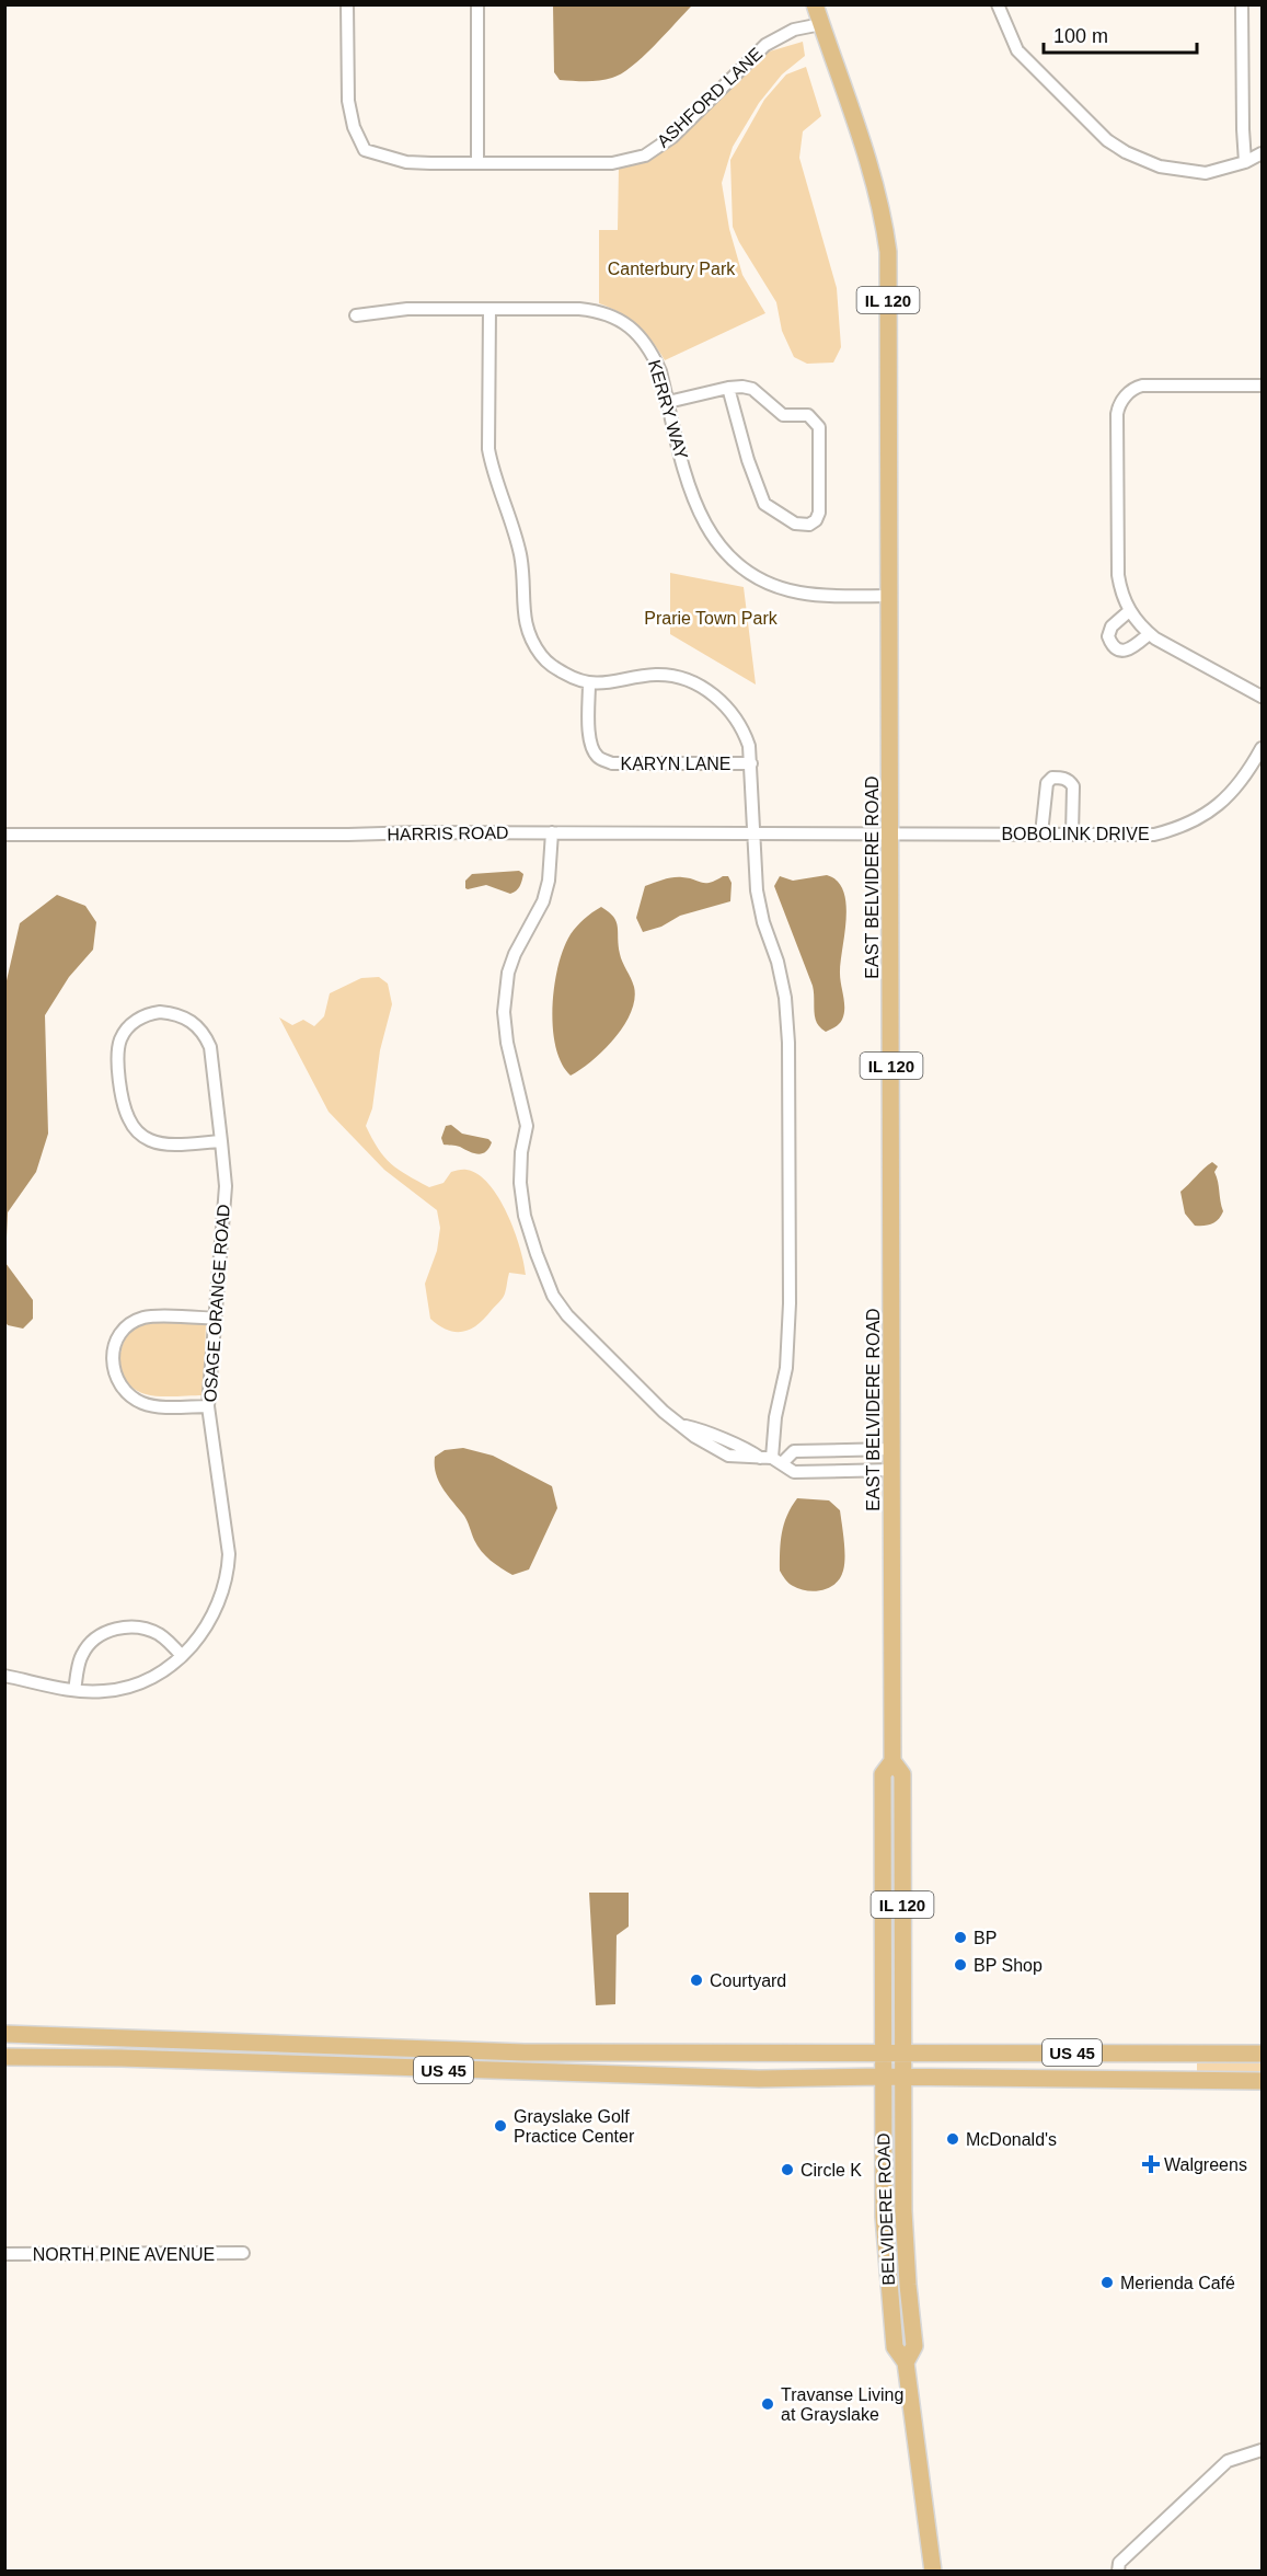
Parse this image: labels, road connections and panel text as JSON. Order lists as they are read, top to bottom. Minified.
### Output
{"streets":{"main road":["IL 120","EAST BELVIDERE ROAD","US 45","BELVIDERE ROAD"],"street":["ASHFORD LANE","KERRY WAY","KARYN LANE","HARRIS ROAD","BOBOLINK DRIVE","OSAGE ORANGE ROAD","NORTH PINE AVENUE"]},"crossings":[["ASHFORD LANE","EAST BELVIDERE ROAD"],["KERRY WAY","EAST BELVIDERE ROAD"],["HARRIS ROAD","BOBOLINK DRIVE"],["HARRIS ROAD","EAST BELVIDERE ROAD"],["BOBOLINK DRIVE","EAST BELVIDERE ROAD"],["EAST BELVIDERE ROAD","US 45"],["EAST BELVIDERE ROAD","BELVIDERE ROAD"],["US 45","BELVIDERE ROAD"]],"parks":["Canterbury Park","Prarie Town Park"],"places":{"other":["BP","BP Shop","Courtyard","Grayslake Golf Practice Center","McDonald's","Circle K","Merienda Café","Travanse Living at Grayslake"],"health":["Walgreens"]},"scale_bar":"100 m"}
